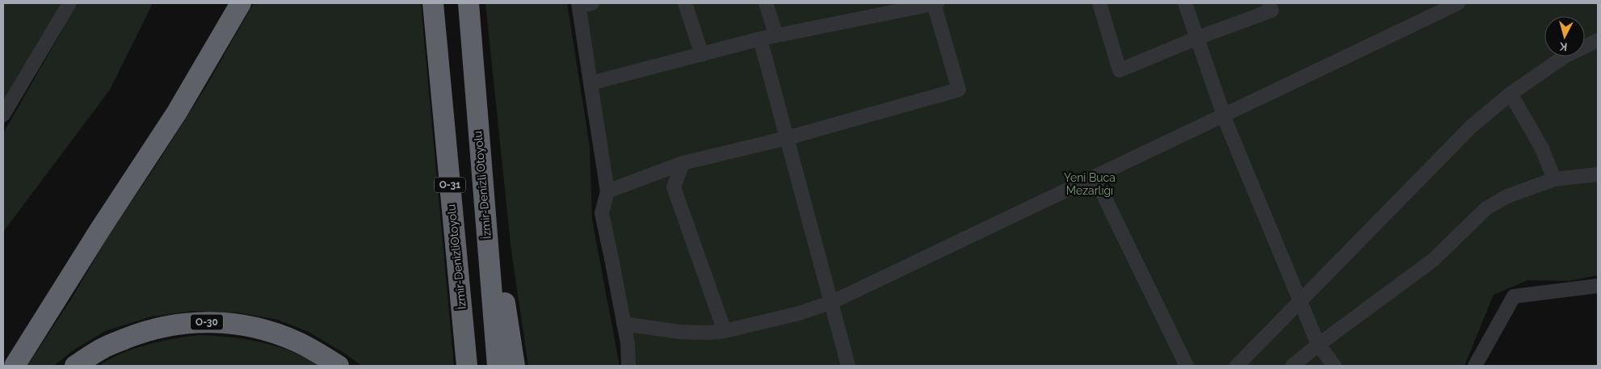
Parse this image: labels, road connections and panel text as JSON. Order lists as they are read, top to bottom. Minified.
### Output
{"streets":{"highway":["O-31","İzmir-Denizli Otoyolu","İzmir-DenizliOtoyolu","O-30"]},"parks":["Yeni Buca Mezarlığı"],"north":"bottom"}
